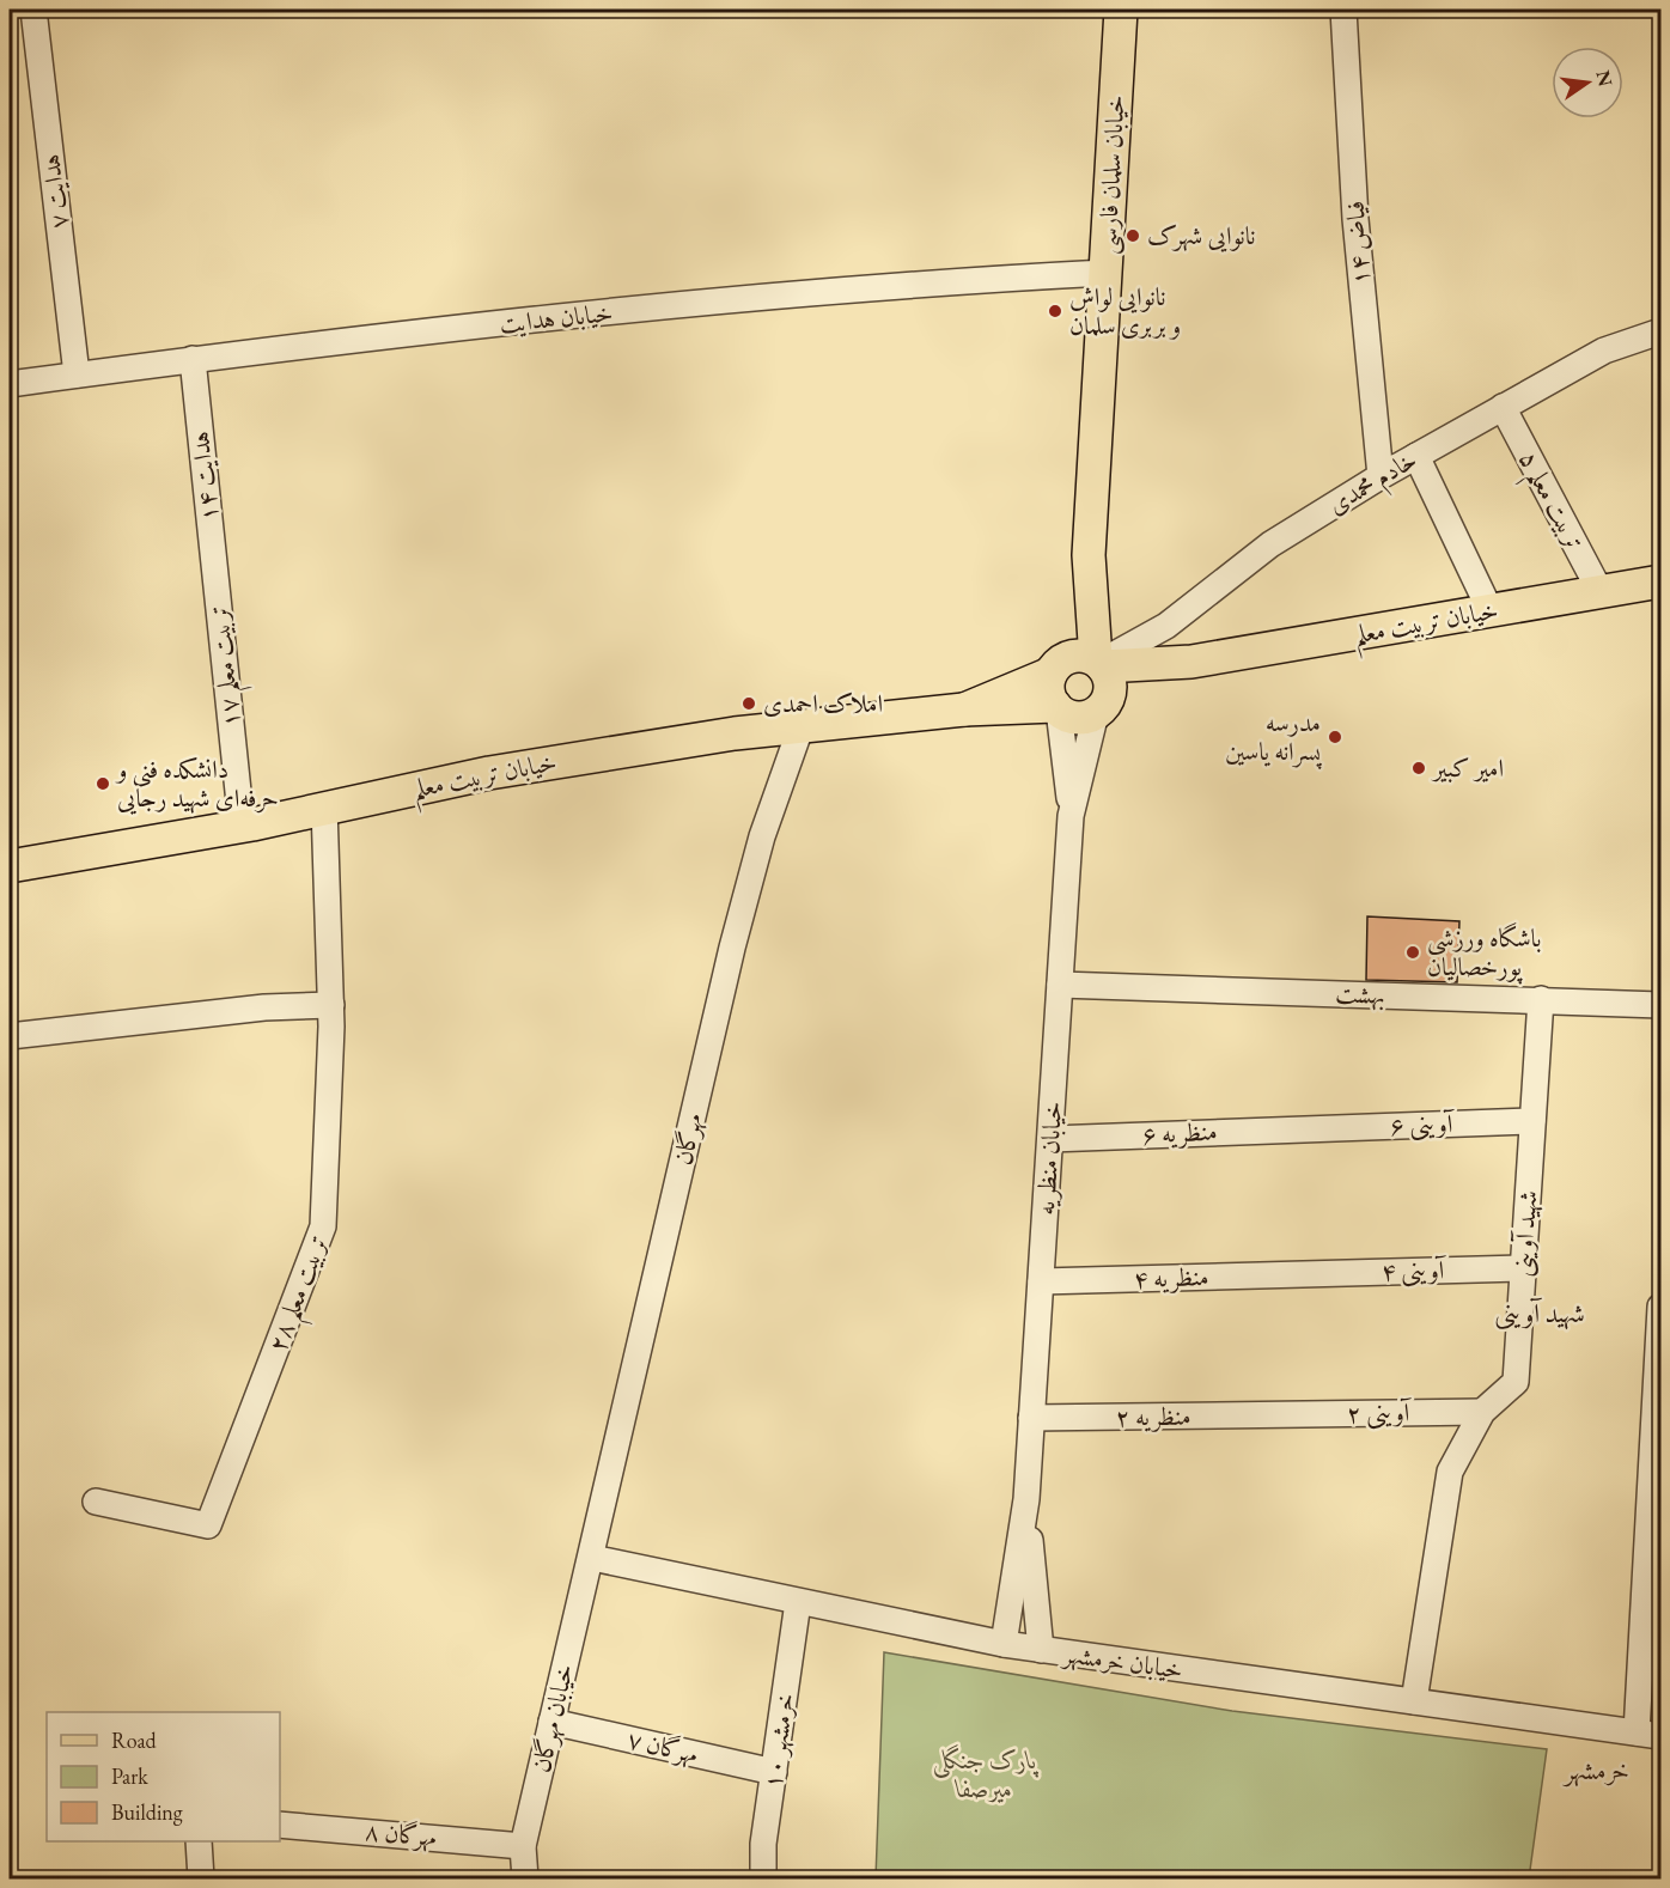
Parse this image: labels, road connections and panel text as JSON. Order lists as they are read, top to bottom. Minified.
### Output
{"streets":{"main road":["خیابان سلمان فارسی","خیابان تربیت معلم"],"street":["هدایت ۷","فیاض ۱۴","خیابان هدایت","هدایت ۱۴","خادم محمدی","تربیت معلم ۵","تربیت معلم ۱۷","بهشت","آوینی ۶","منظریه ۶","مهرگان","خیابان منظریه","شهید آوینی","آوینی ۴","منظریه ۴","تربیت معلم ۲۸","آوینی ۲","منظریه ۲","خیابان خرمشهر","خیابان مهرگان","خرمشهر ۱۰","مهرگان ۷","مهرگان ۸"]},"crossings":[["خیابان سلمان فارسی","خیابان هدایت"],["خیابان سلمان فارسی","خادم محمدی"],["هدایت ۷","خیابان هدایت"],["فیاض ۱۴","خادم محمدی"],["خیابان هدایت","هدایت ۱۴"],["هدایت ۱۴","تربیت معلم ۱۷"],["خادم محمدی","تربیت معلم ۵"],["تربیت معلم ۵","خیابان تربیت معلم"],["خیابان تربیت معلم","تربیت معلم ۱۷"],["خیابان تربیت معلم","مهرگان"],["خیابان تربیت معلم","تربیت معلم ۲۸"],["بهشت","خیابان منظریه"],["بهشت","شهید آوینی"],["آوینی ۶","منظریه ۶"],["آوینی ۶","شهید آوینی"],["منظریه ۶","خیابان منظریه"],["مهرگان","خیابان خرمشهر"],["مهرگان","خیابان مهرگان"],["خیابان منظریه","منظریه ۴"],["خیابان منظریه","منظریه ۲"],["شهید آوینی","آوینی ۴"],["شهید آوینی","آوینی ۲"],["شهید آوینی","خیابان خرمشهر"],["آوینی ۴","منظریه ۴"],["آوینی ۲","منظریه ۲"],["خیابان خرمشهر","خیابان مهرگان"],["خیابان خرمشهر","خرمشهر ۱۰"],["خیابان مهرگان","مهرگان ۷"],["خیابان مهرگان","مهرگان ۸"],["خرمشهر ۱۰","مهرگان ۷"]],"districts":["شهید آوینی","خرمشهر"],"parks":["پارک جنگلی میرصفا"],"places":["نانوایی شهرک","نانوایی لواش و بربری سلمان","املاک احمدی","مدرسه پسرانه یاسین","امیر کبیر","دانشکده فنی و حرفه‌ای شهید رجایی","باشگاه ورزشی پورخصالیان"],"legend":["Road","Park","Building"],"north":"right"}
